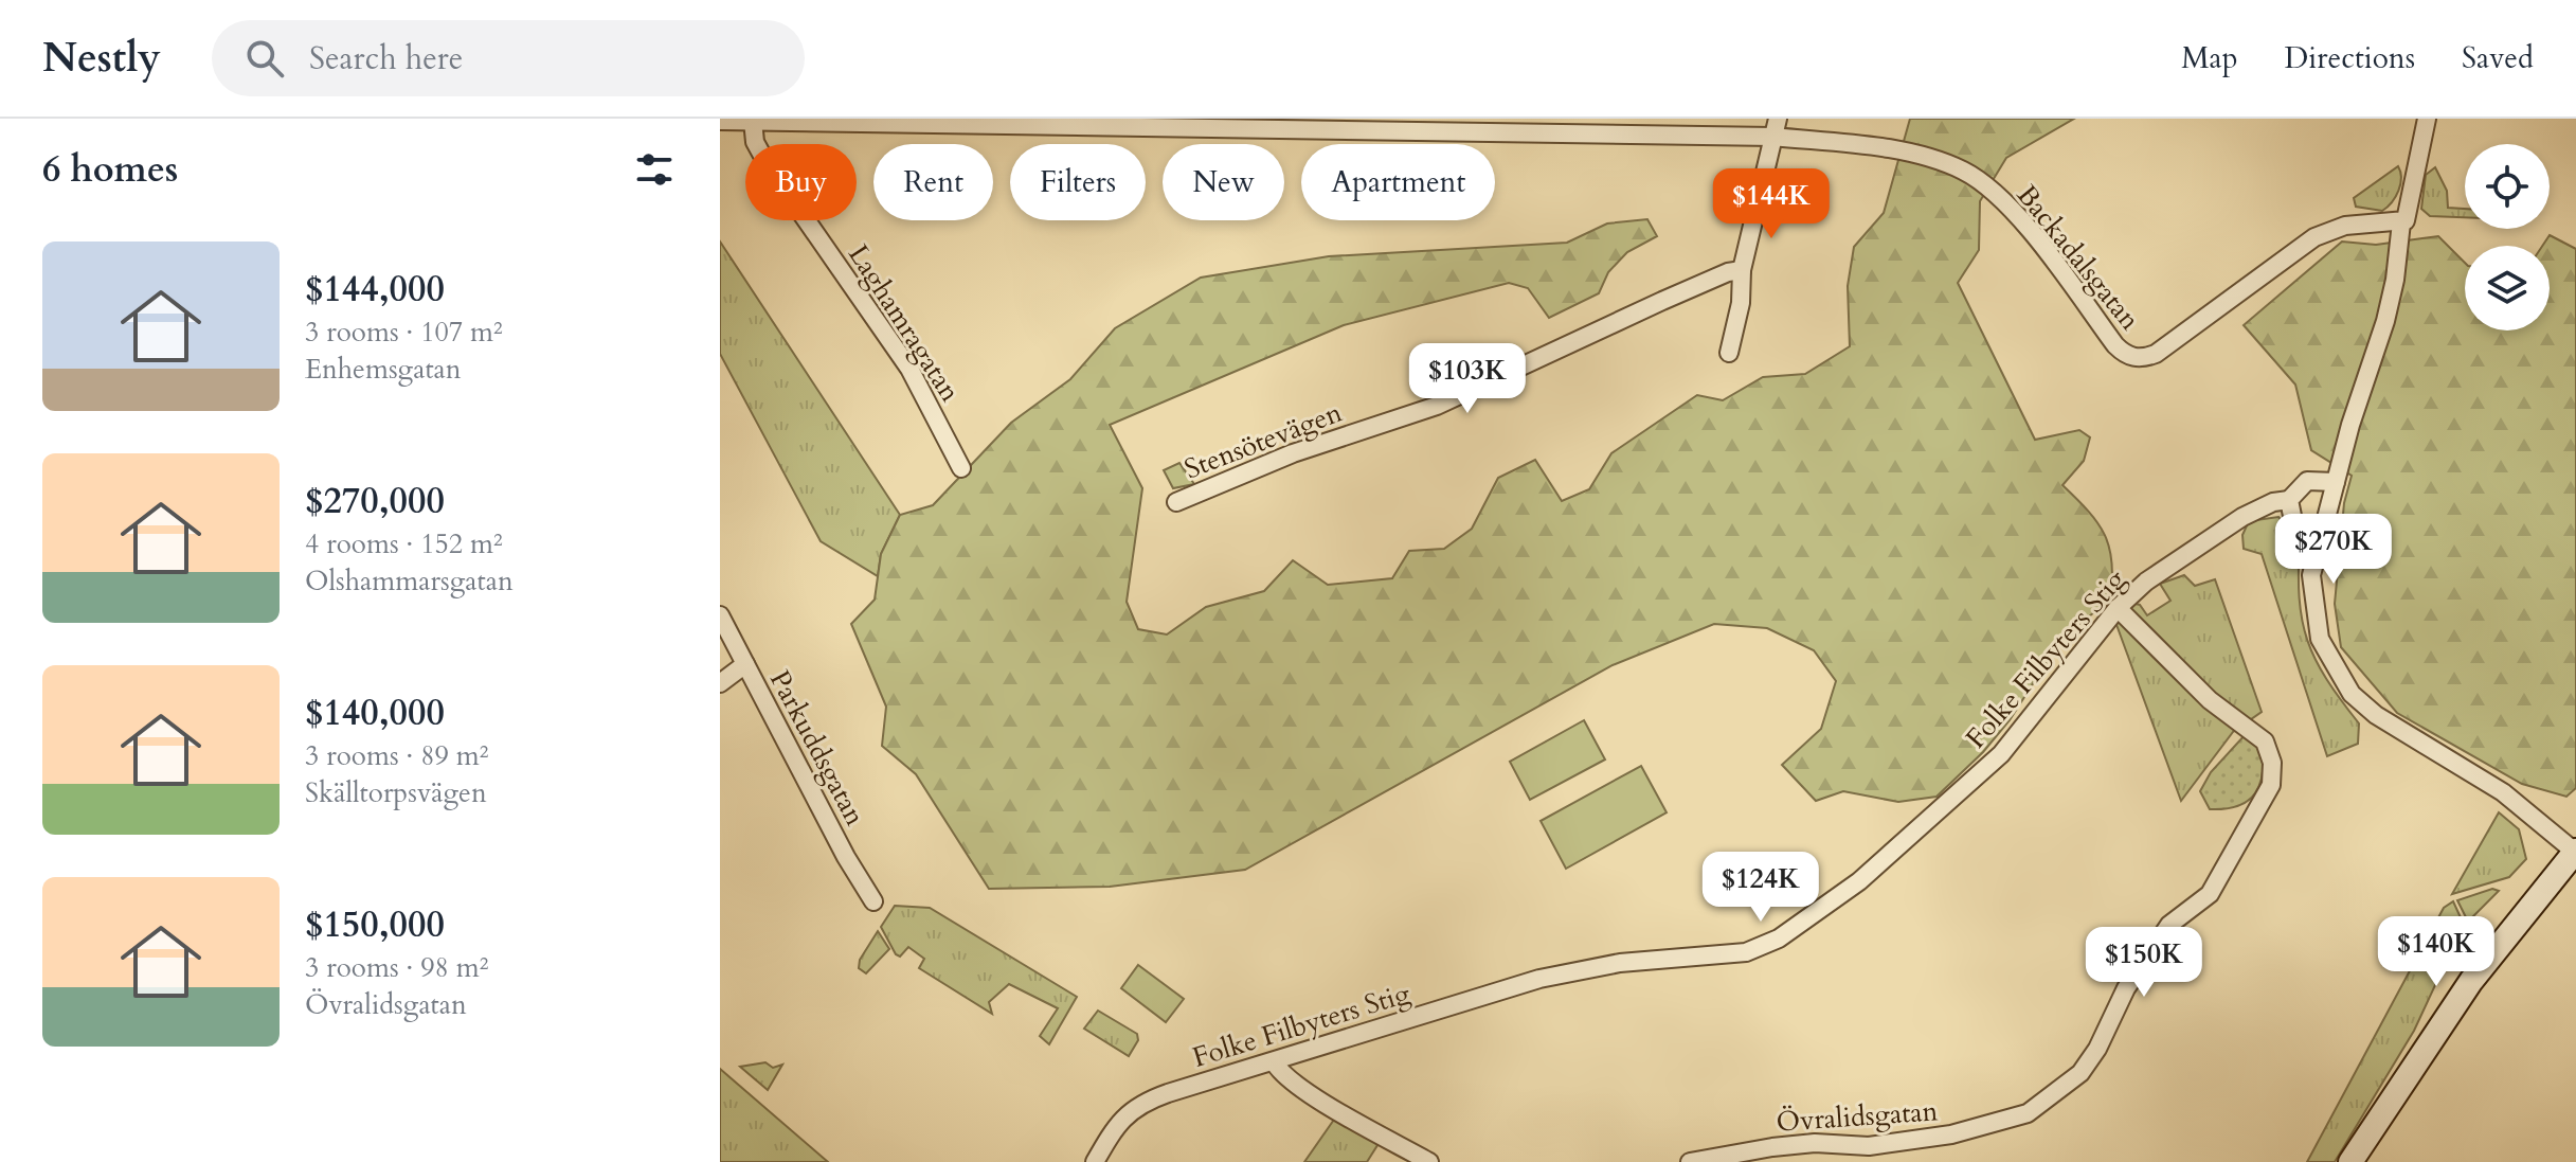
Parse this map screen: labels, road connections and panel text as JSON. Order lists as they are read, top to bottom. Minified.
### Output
{"streets":{"street":["Backadalsgatan","Laghamragatan","Stensötevägen","Folke Filbyters Stig","Parkuddsgatan","Övralidsgatan"]},"crossings":[["Backadalsgatan","Laghamragatan"],["Folke Filbyters Stig","Övralidsgatan"]],"page":{"header":"Nestly","search":"Search here","nav":["Map","Directions","Saved"],"heading":"6 homes","chip":["Buy","Rent","Filters","New","Apartment"],"price":["$144K","$103K","$270K","$124K","$140K","$150K"],"list":[{"name":"$144,000","note":"3 rooms · 107 m² · Enhemsgatan"},{"name":"$270,000","note":"4 rooms · 152 m² · Olshammarsgatan"},{"name":"$140,000","note":"3 rooms · 89 m² · Skälltorpsvägen"},{"name":"$150,000","note":"3 rooms · 98 m² · Övralidsgatan"}]}}
